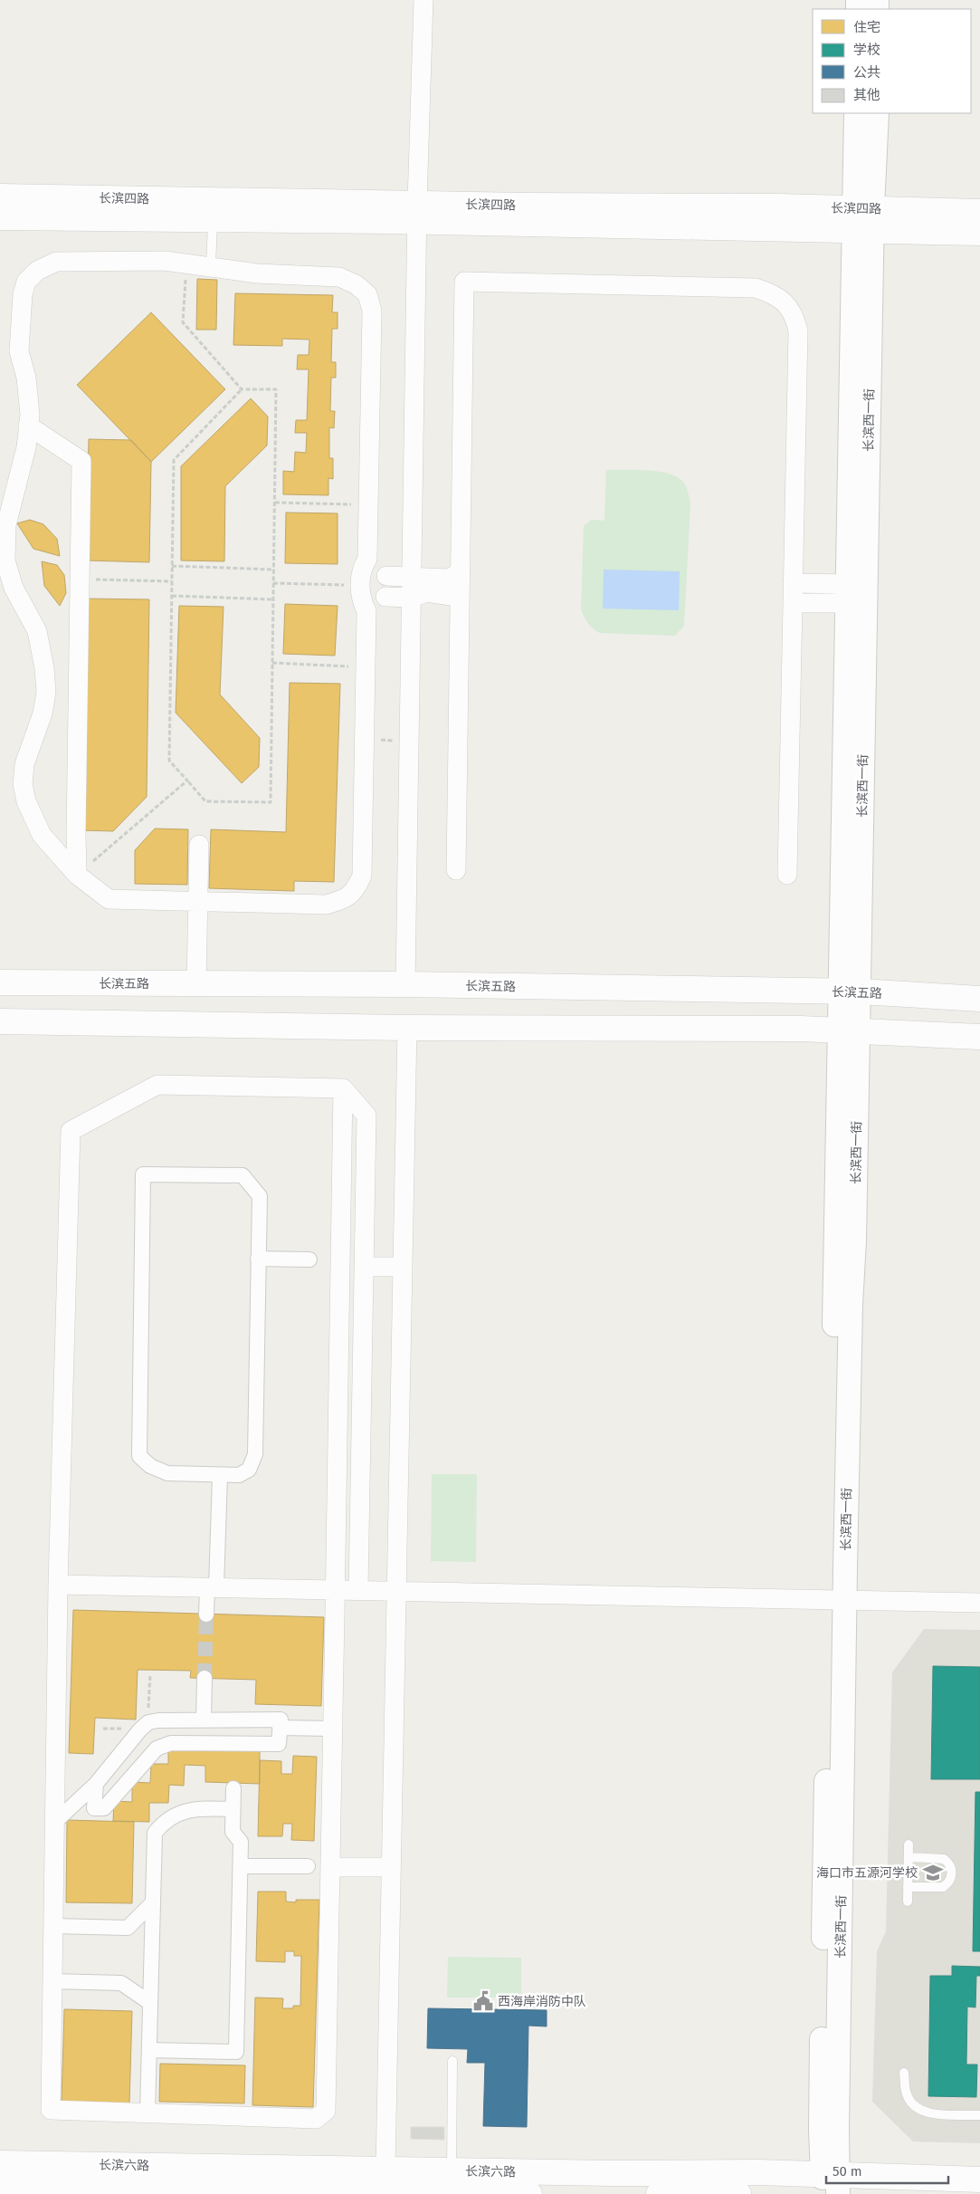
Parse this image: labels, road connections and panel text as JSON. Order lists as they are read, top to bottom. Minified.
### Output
{"streets":{"main road":["长滨四路","长滨五路","长滨六路"],"street":["长滨西一街"]},"crossings":[["长滨四路","长滨西一街"],["长滨西一街","长滨五路"],["长滨西一街","长滨六路"]],"places":{"school or university":["海口市五源河学校"],"public building":["西海岸消防中队"]},"legend":["住宅","学校","公共","其他"],"scale_bar":"50 m"}
